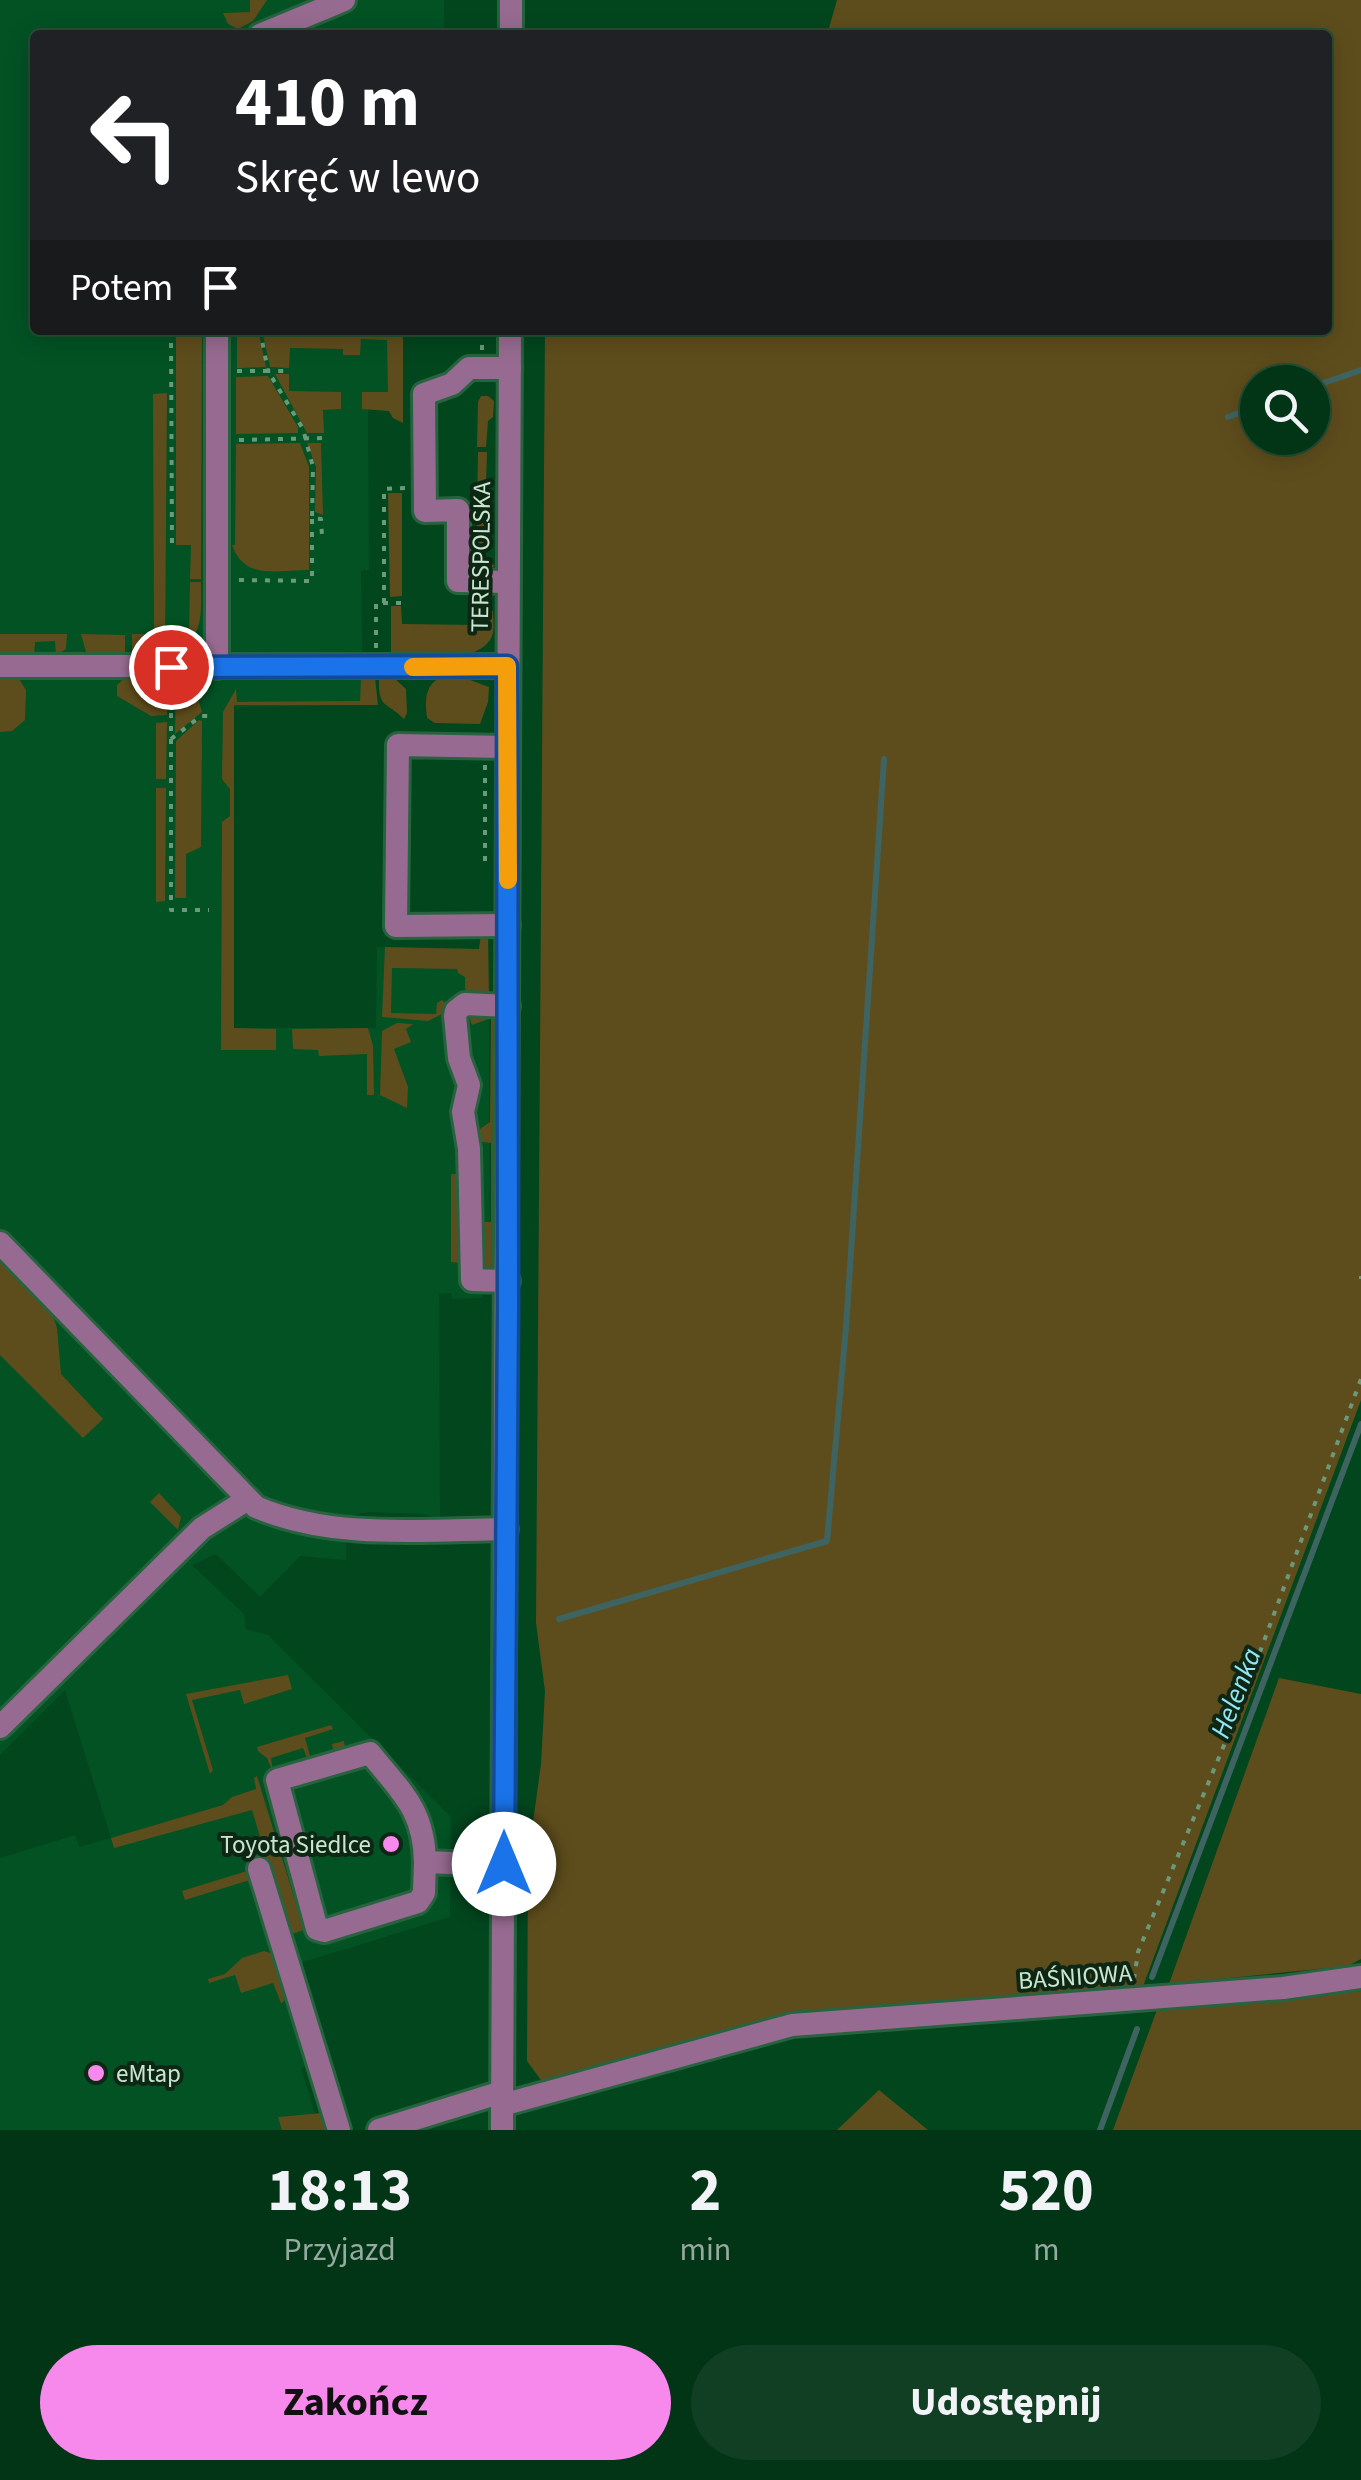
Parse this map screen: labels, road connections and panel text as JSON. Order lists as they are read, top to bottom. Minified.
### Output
{"streets":{"street":["TERESPOLSKA","BAŚNIOWA"]},"crossings":[["TERESPOLSKA","BAŚNIOWA"]],"water":["Helenka"],"places":["Toyota Siedlce","eMtap"],"page":{"turn":["410 m","Skręć w lewo"],"then":"Potem","eta":["18:13","Przyjazd","2","min","520","m"],"buttons":["Zakończ","Udostępnij"]}}
